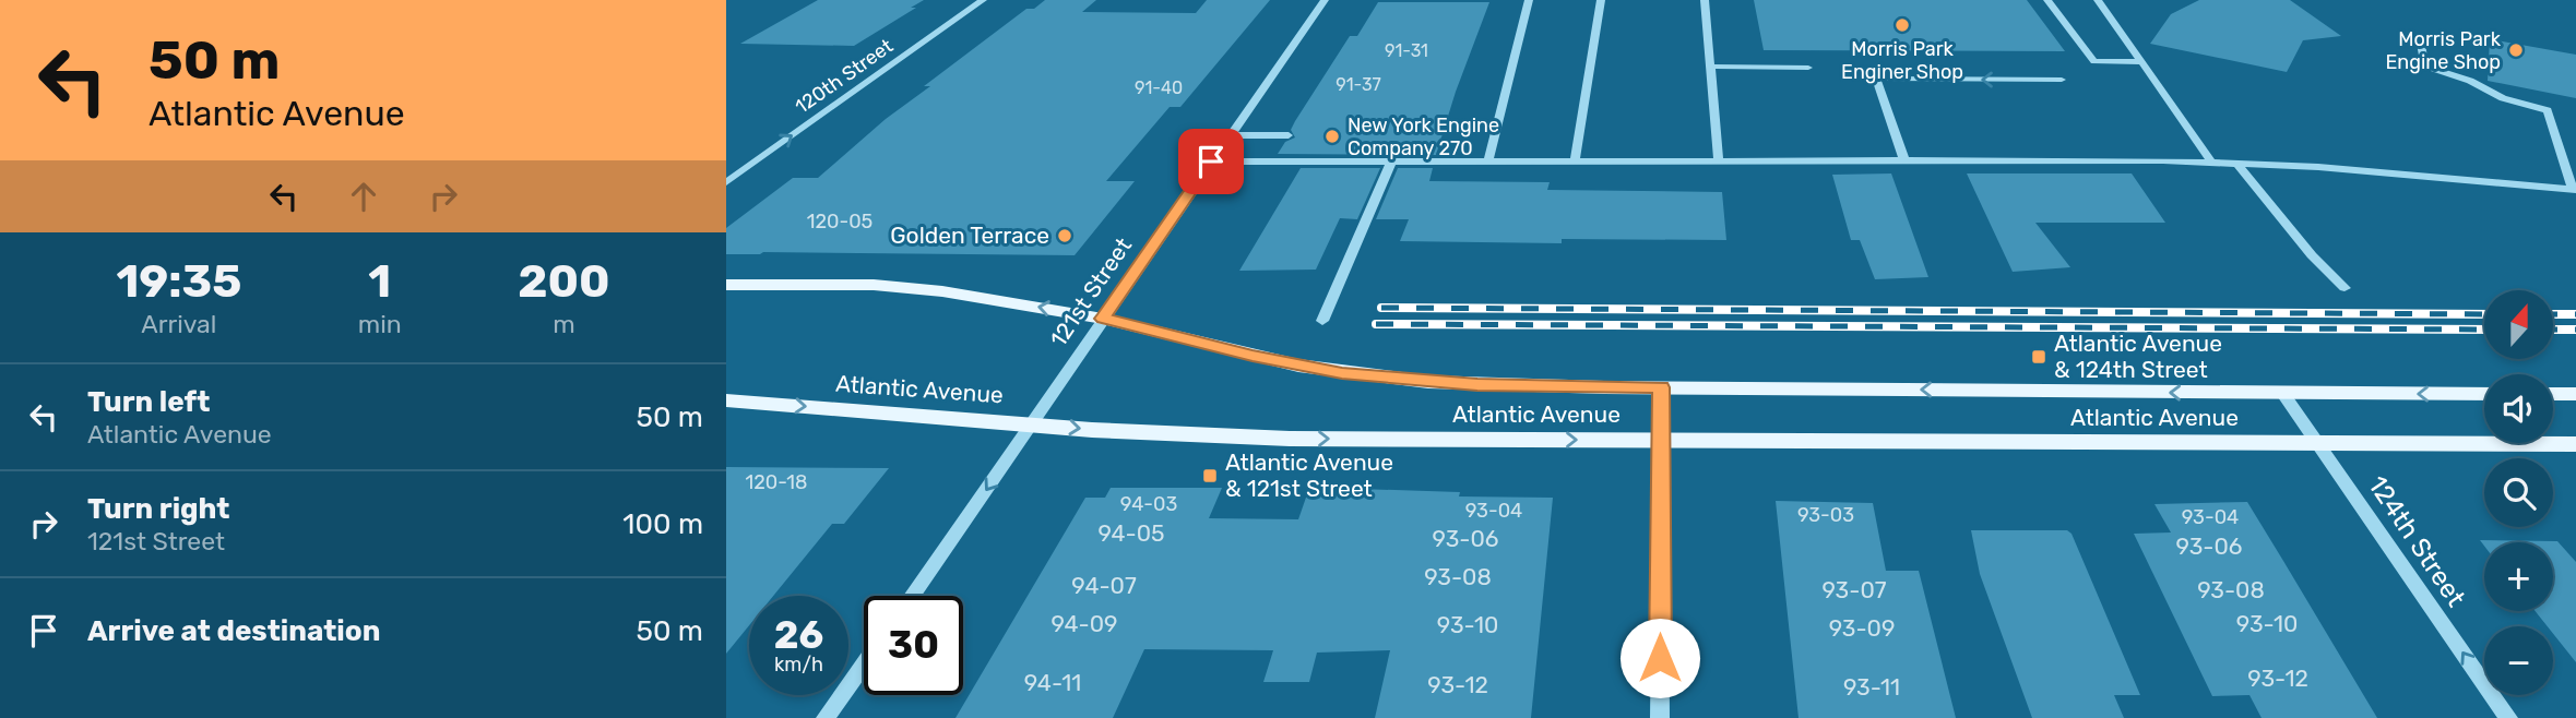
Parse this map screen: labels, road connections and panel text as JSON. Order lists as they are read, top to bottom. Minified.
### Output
{"streets":{"main road":["Atlantic Avenue"],"street":["120th Street","121st Street","124th Street"]},"crossings":[["121st Street","Atlantic Avenue"],["Atlantic Avenue","124th Street"]],"one_way":["120th Street","124th Street"],"places":{"other":["Morris Park Enginer Shop","Morris Park Engine Shop","New York Engine Company 270","Golden Terrace"],"transit":["Atlantic Avenue & 124th Street","Atlantic Avenue & 121st Street"]},"house_numbers":["91-31","91-37","91-40","120-05","120-18","94-03","93-04","93-03","93-04","94-05","93-06","93-06","93-08","94-07","93-07","93-08","94-09","93-10","93-10","93-09","93-12","94-11","93-12","93-11"],"north":"top","page":{"turn":["50 m","Atlantic Avenue"],"eta":["19:35","Arrival","1","min","200","m"],"map_buttons":["+","−"],"list":[{"name":"Turn left","note":"Atlantic Avenue","value":"50 m"},{"name":"Turn right","note":"121st Street","value":"100 m"},{"name":"Arrive at destination","value":"50 m"}],"speed":"26 km/h","limit":"30"}}
